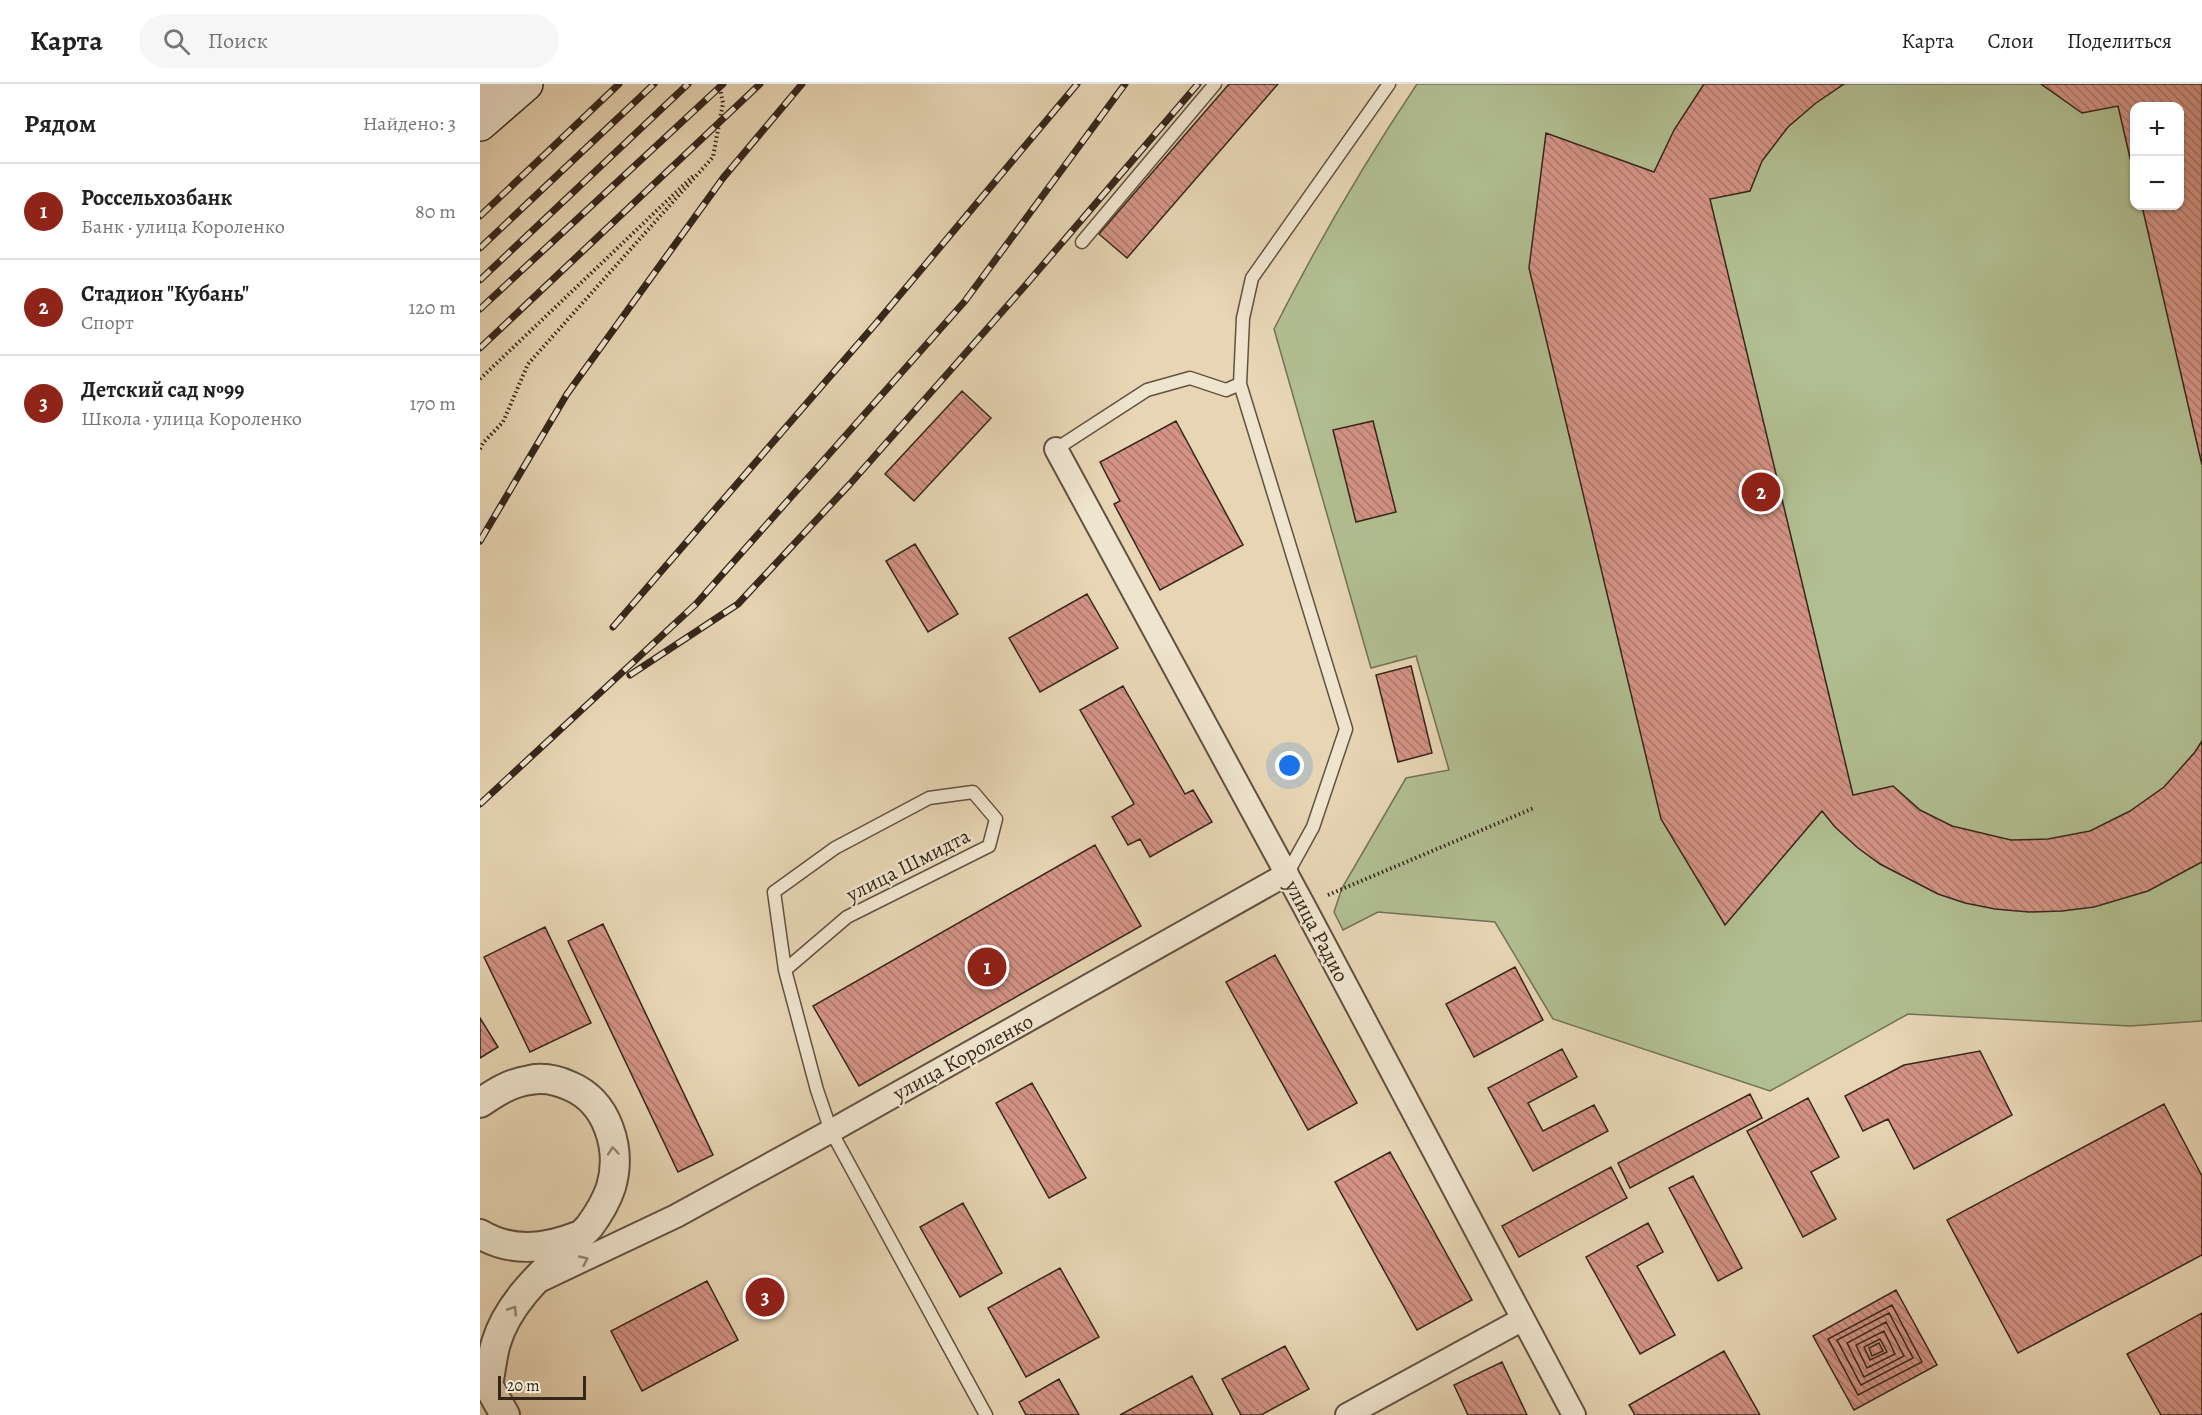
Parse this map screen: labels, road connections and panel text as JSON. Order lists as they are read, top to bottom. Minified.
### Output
{"streets":{"street":["улица Радио","улица Короленко"],"lane":["улица Шмидта"]},"crossings":[["улица Шмидта","улица Короленко"],["улица Радио","улица Короленко"]],"scale_bar":"20 m","page":{"header":"Карта","search":"Поиск","nav":["Карта","Слои","Поделиться"],"heading":["Рядом","Найдено: 3"],"map_buttons":["+","−"],"list":[{"mark":"1","name":"Россельхозбанк","note":"Банк · улица Короленко","value":"80 m"},{"mark":"2","name":"Стадион \"Кубань\"","note":"Спорт","value":"120 m"},{"mark":"3","name":"Детский сад №99","note":"Школа · улица Короленко","value":"170 m"}],"pins":["2","1","3"],"scale":"20 m"}}
